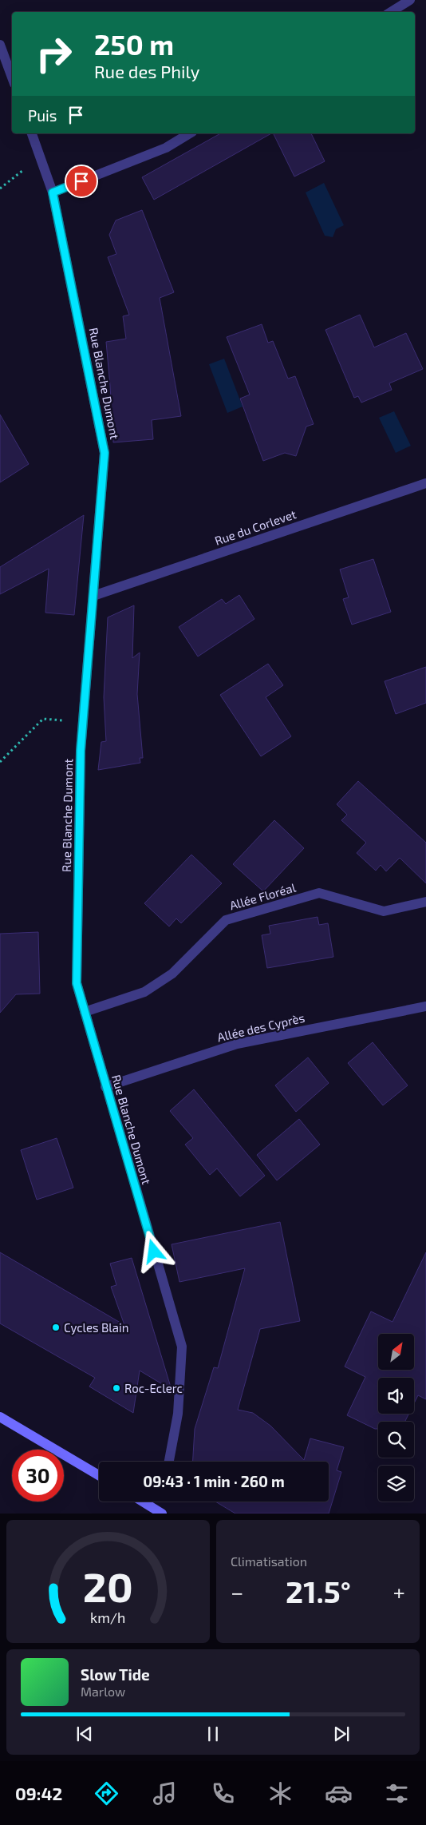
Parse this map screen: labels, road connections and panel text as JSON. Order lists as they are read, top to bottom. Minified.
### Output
{"streets":{"street":["Rue Blanche Dumont","Rue du Corlevet","Allée Floréal","Allée des Cyprès"]},"crossings":[["Rue Blanche Dumont","Rue du Corlevet"],["Rue Blanche Dumont","Allée Floréal"],["Rue Blanche Dumont","Allée des Cyprès"]],"places":["Cycles Blain","Roc-Eclerc"],"north":"top right","page":{"turn":["250 m","Rue des Phily"],"then":"Puis","limit":"30","trip":"09:43 · 1 min · 260 m","tile":"Climatisation","heat":["−","21.5°","+"],"song":["Slow Tide","Marlow"],"tabs":"09:42","gauge":["20","km/h"]}}
